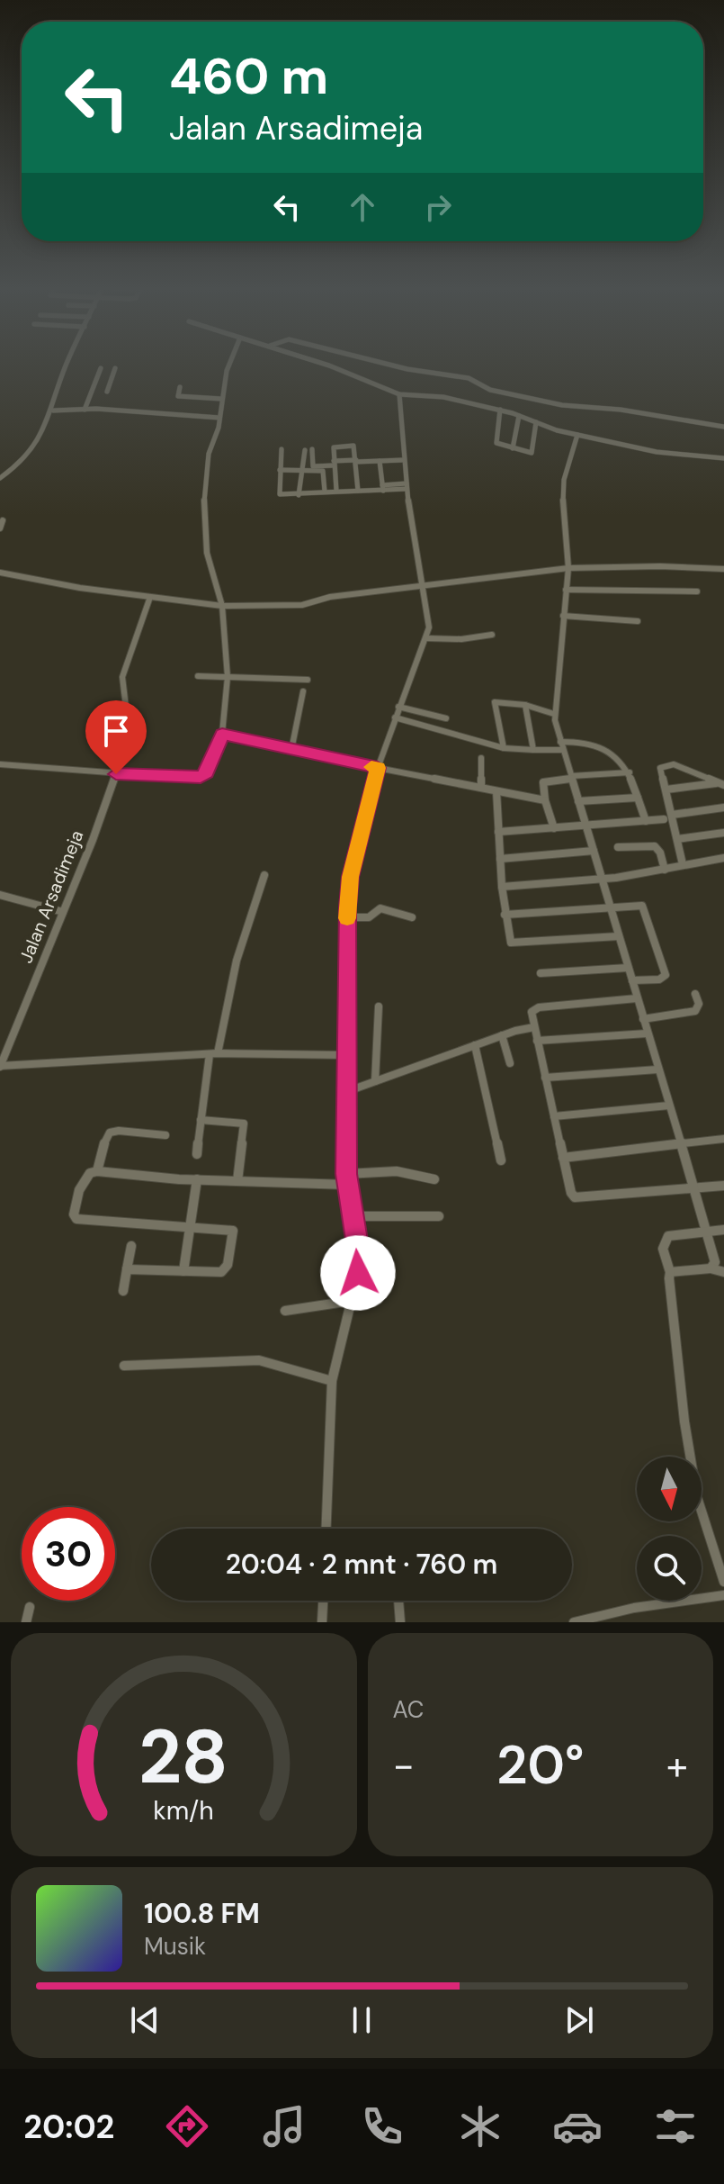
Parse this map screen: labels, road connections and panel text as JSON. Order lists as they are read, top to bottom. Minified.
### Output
{"streets":{"street":["Jalan Arsadimeja"]},"north":"bottom","page":{"turn":["460 m","Jalan Arsadimeja"],"limit":"30","trip":"20:04 · 2 mnt · 760 m","tile":"AC","heat":["−","20°","+"],"song":["100.8 FM","Musik"],"tabs":"20:02","gauge":["28","km/h"]}}
